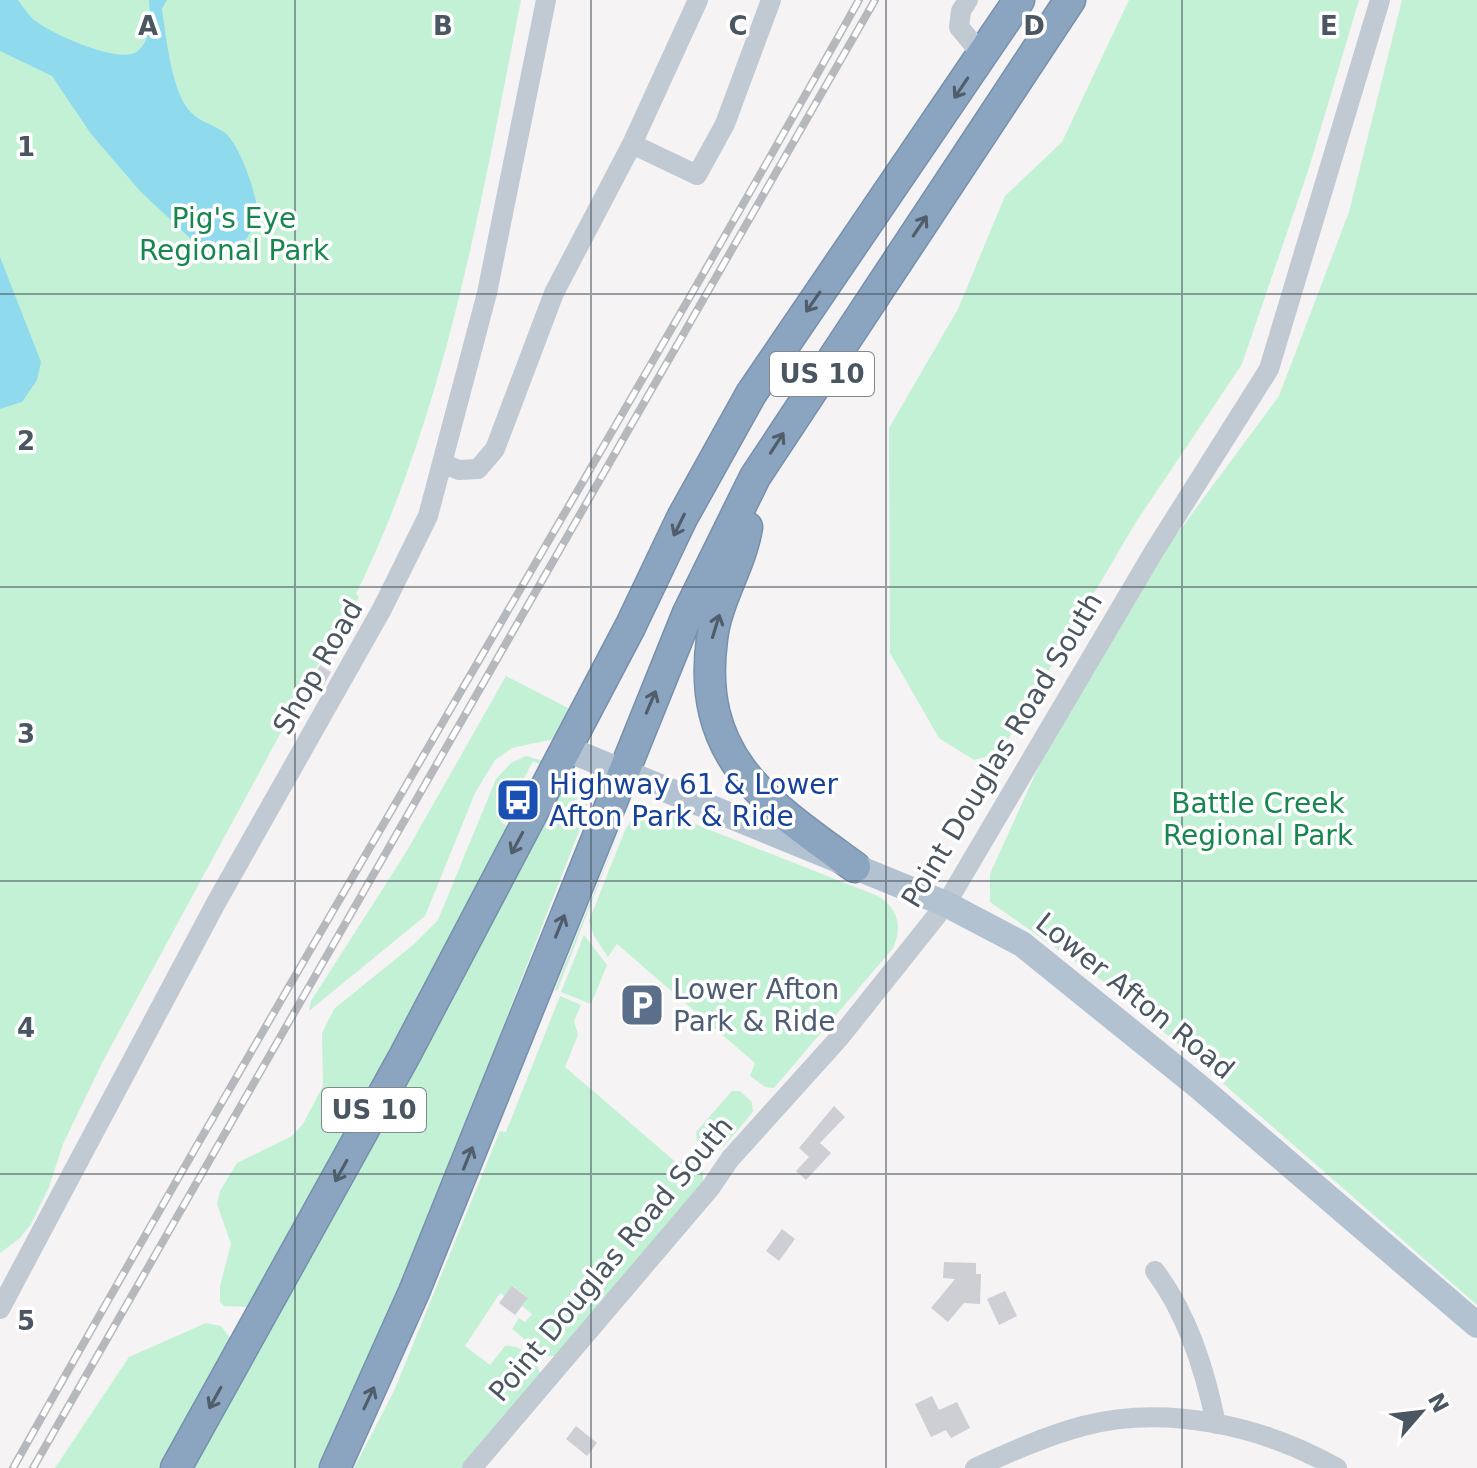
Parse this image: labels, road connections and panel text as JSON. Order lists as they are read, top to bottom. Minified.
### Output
{"streets":{"highway":["US 10"],"main road":["Lower Afton Road"],"street":["Shop Road","Point Douglas Road South"]},"crossings":[["US 10","Lower Afton Road"],["Point Douglas Road South","Lower Afton Road"]],"parks":["Pig's Eye Regional Park","Battle Creek Regional Park"],"places":{"bus stop":["Highway 61 & Lower Afton Park & Ride"],"parking":["Lower Afton Park & Ride"]},"north":"top right","grid":{"columns":["A","B","C","D","E"],"rows":["1","2","3","4","5"]}}
